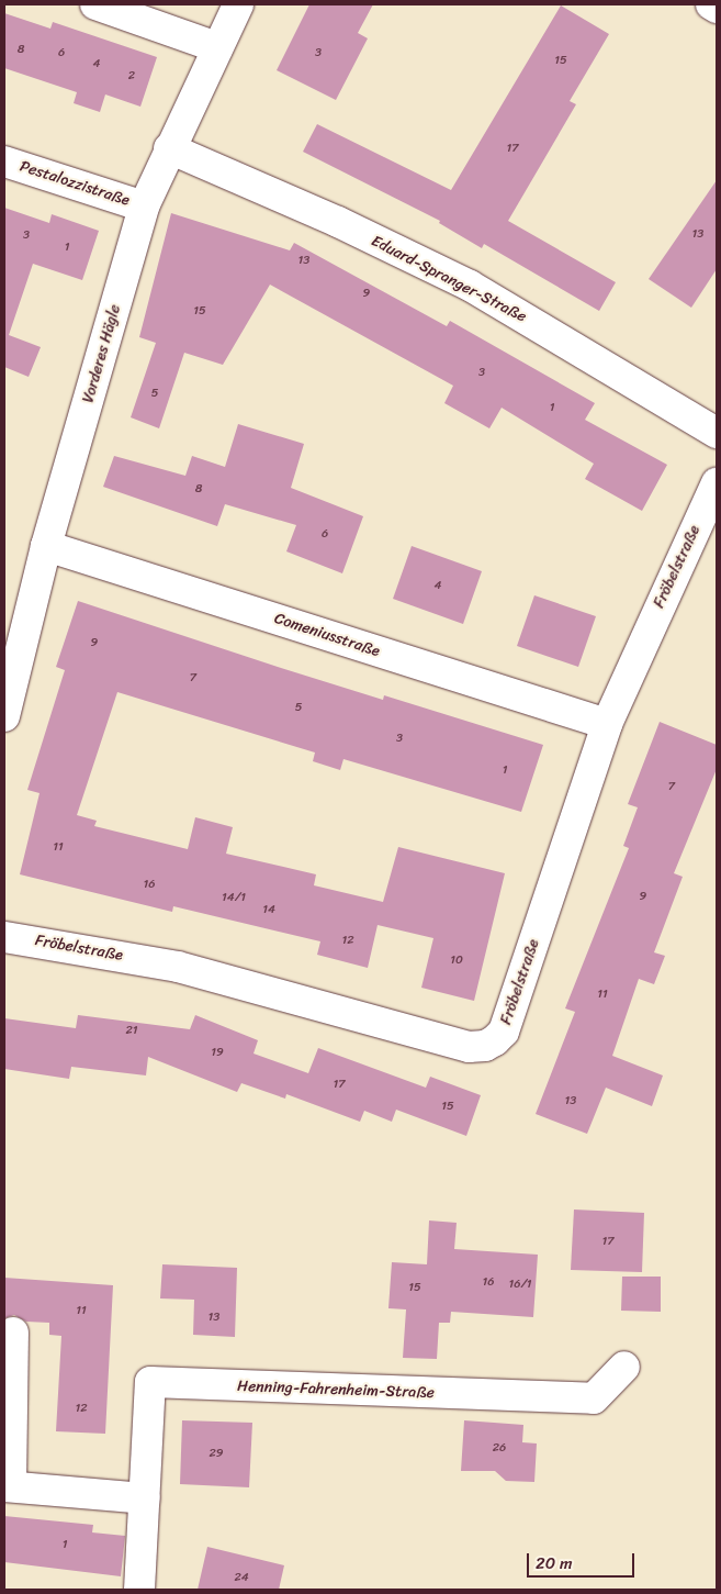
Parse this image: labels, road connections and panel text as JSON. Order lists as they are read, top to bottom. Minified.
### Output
{"streets":{"street":["Pestalozzistraße","Eduard-Spranger-Straße","Vorderes Hägle","Fröbelstraße","Comeniusstraße","Henning-Fahrenheim-Straße"]},"crossings":[["Pestalozzistraße","Vorderes Hägle"],["Eduard-Spranger-Straße","Vorderes Hägle"],["Vorderes Hägle","Comeniusstraße"],["Fröbelstraße","Comeniusstraße"]],"house_numbers":["8","6","3","15","4","2","17","13","3","1","13","9","15","3","5","1","8","6","4","9","7","5","3","1","7","11","16","9","14/1","14","12","10","11","21","19","17","13","15","17","16","16/1","15","11","13","12","26","29","1","24"],"scale_bar":"20 m"}
